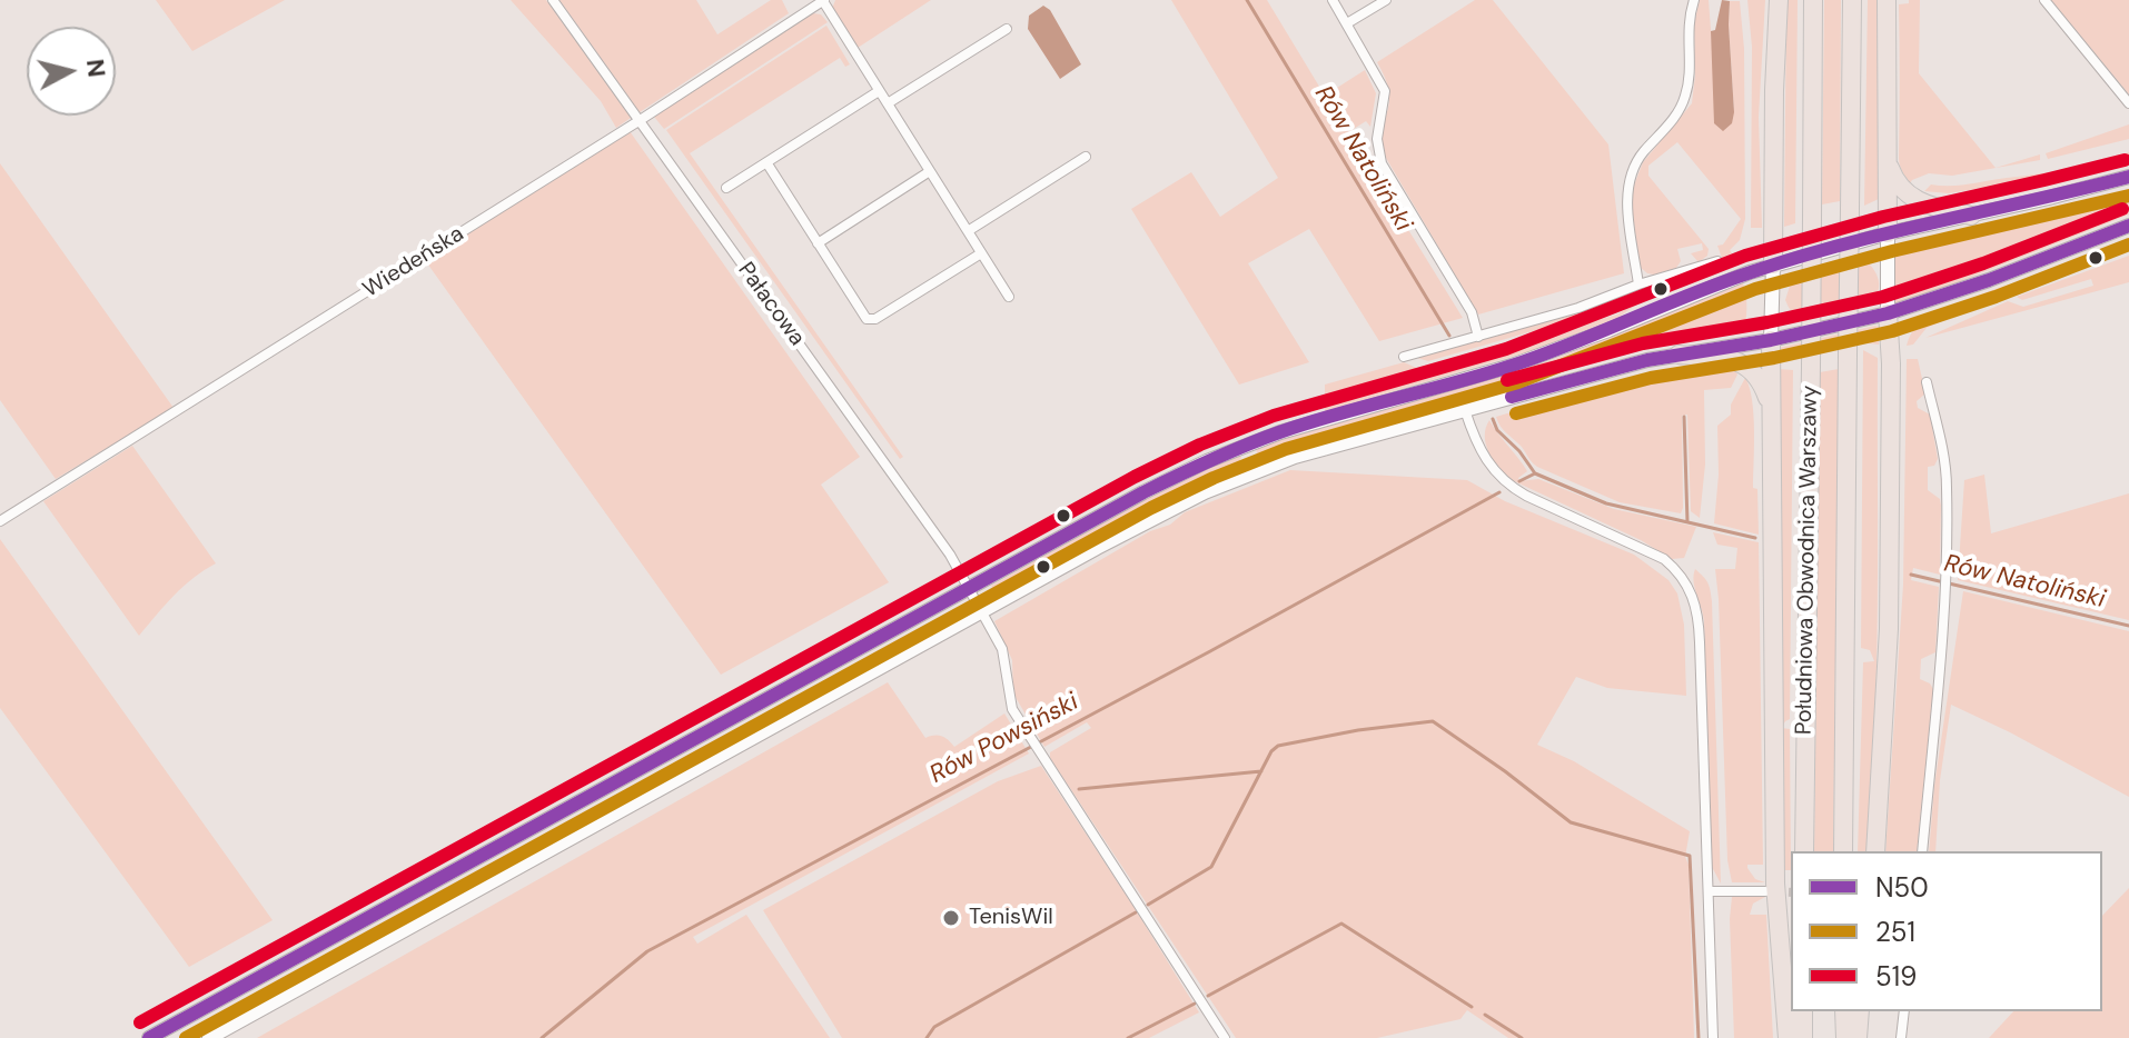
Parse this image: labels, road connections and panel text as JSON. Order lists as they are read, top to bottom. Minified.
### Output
{"streets":{"highway":["Południowa Obwodnica Warszawy"],"street":["Wiedeńska","Pałacowa"]},"crossings":[["Wiedeńska","Pałacowa"]],"water":["Rów Natoliński","Rów Powsiński"],"places":["TenisWil"],"lines":["transit line 519","transit line N50","transit line 251"],"legend":["N50","251","519"],"north":"right"}
